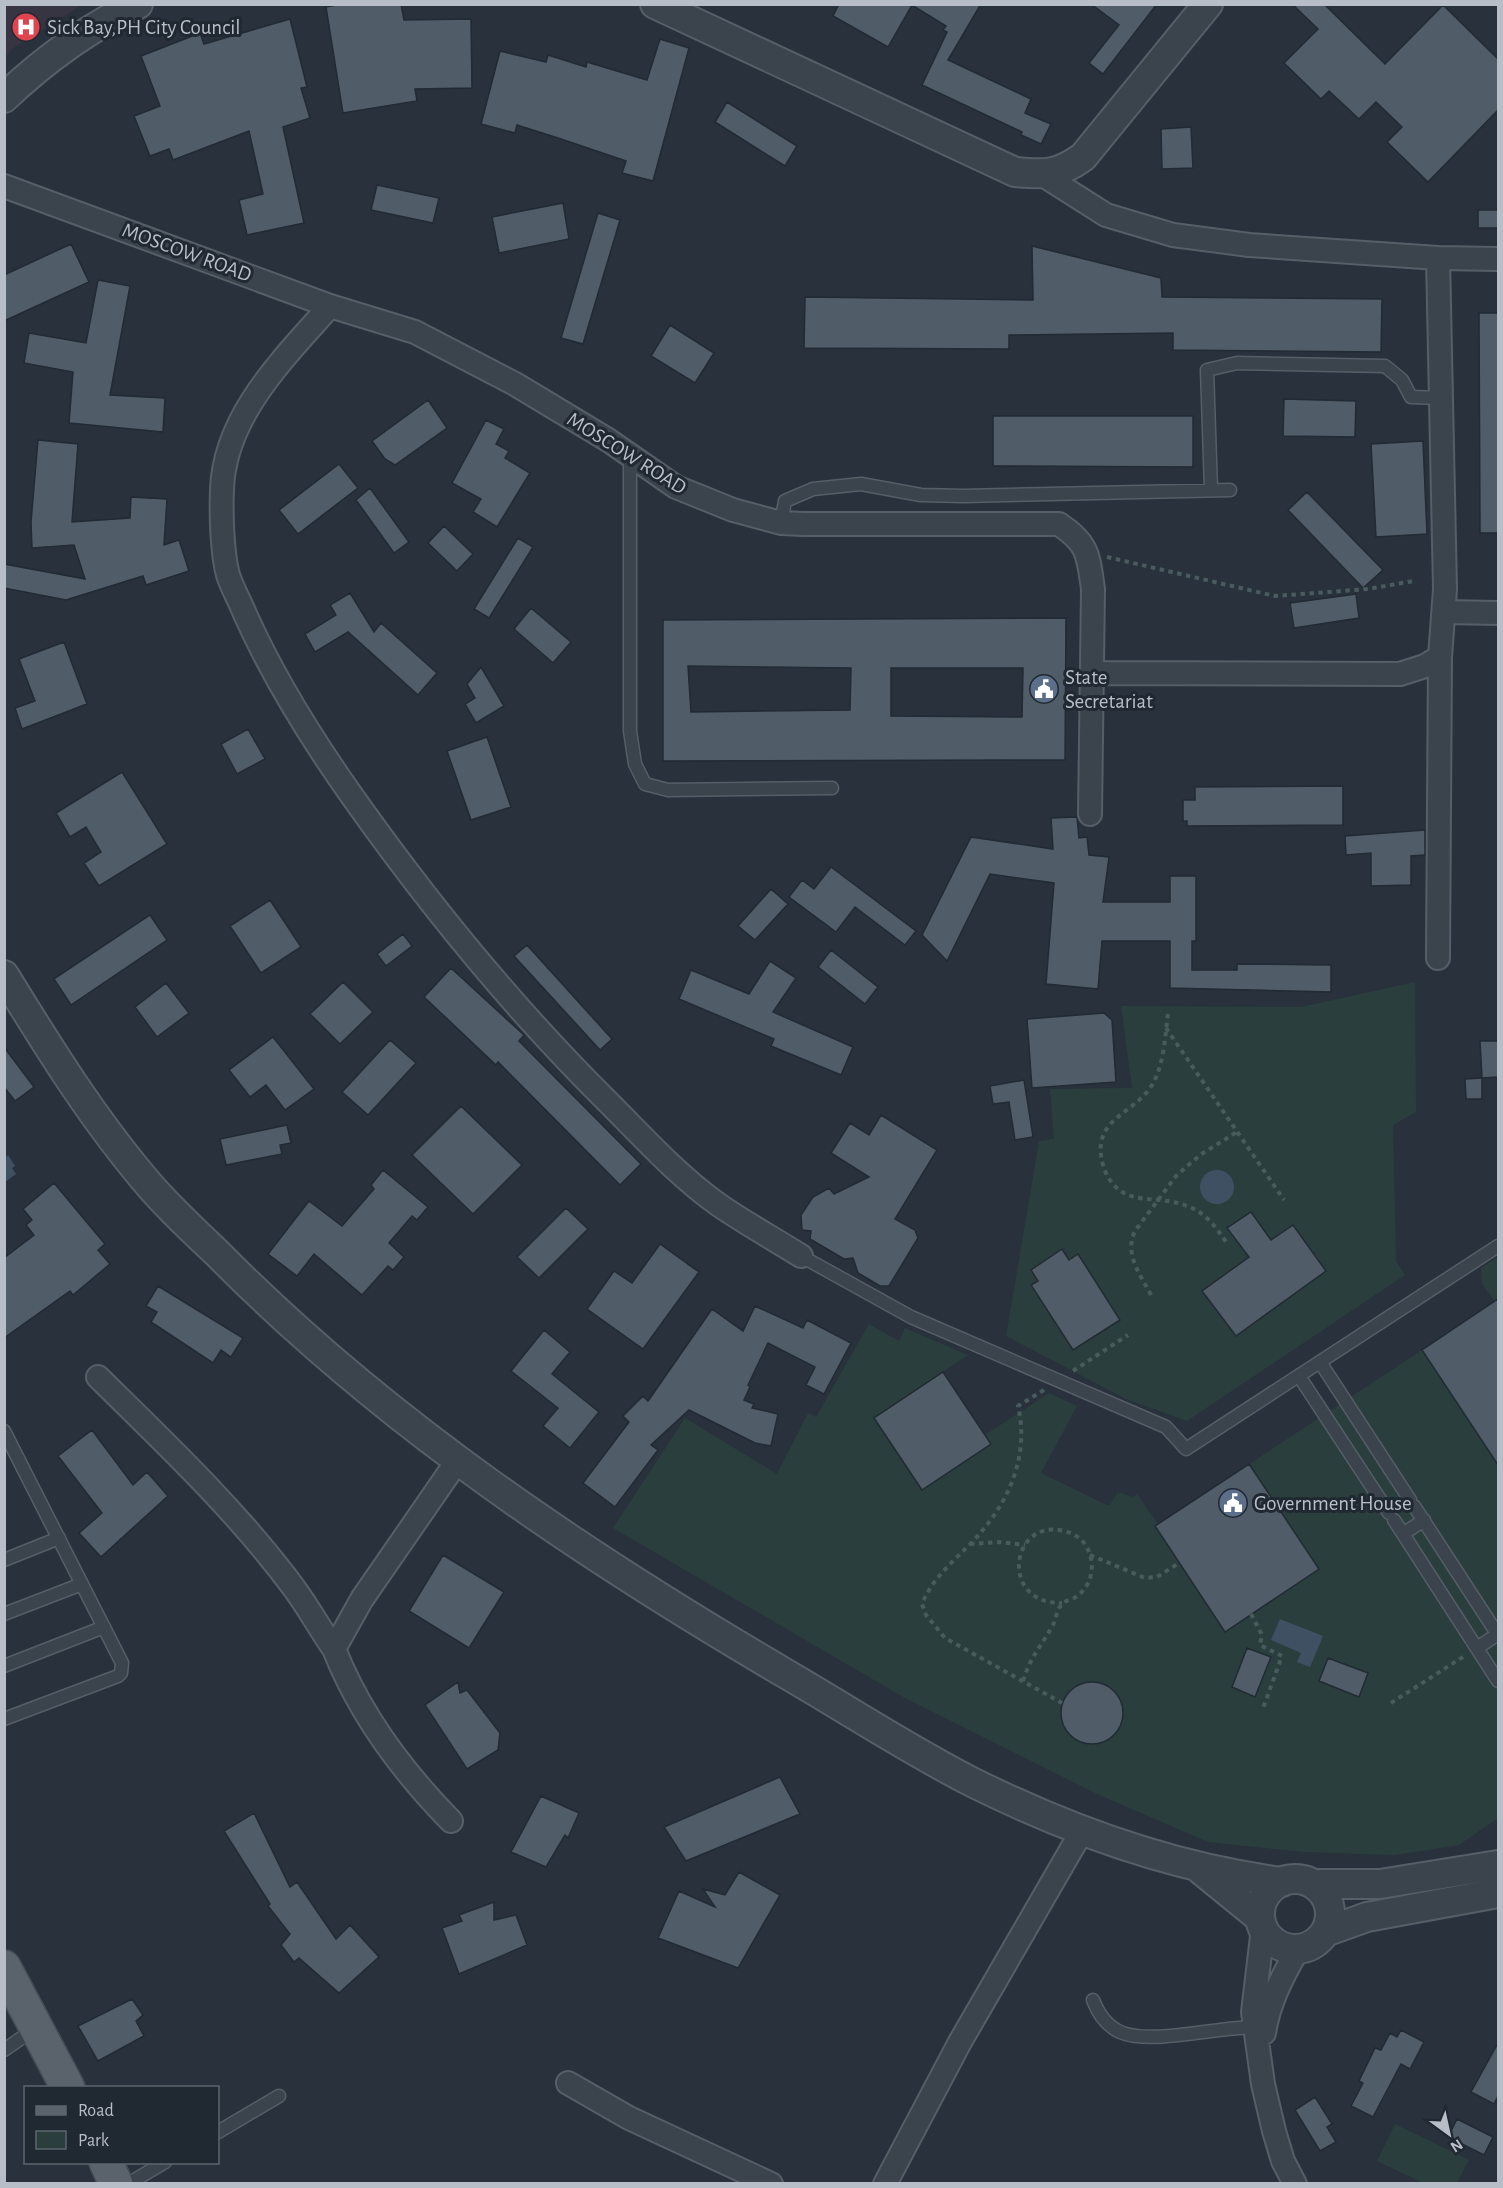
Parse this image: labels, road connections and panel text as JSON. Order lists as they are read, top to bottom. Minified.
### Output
{"streets":{"street":["MOSCOW ROAD"]},"places":{"hospital":["Sick Bay,PH City Council"],"public building":["State Secretariat","Government House"]},"legend":["Road","Park"],"north":"bottom right"}
